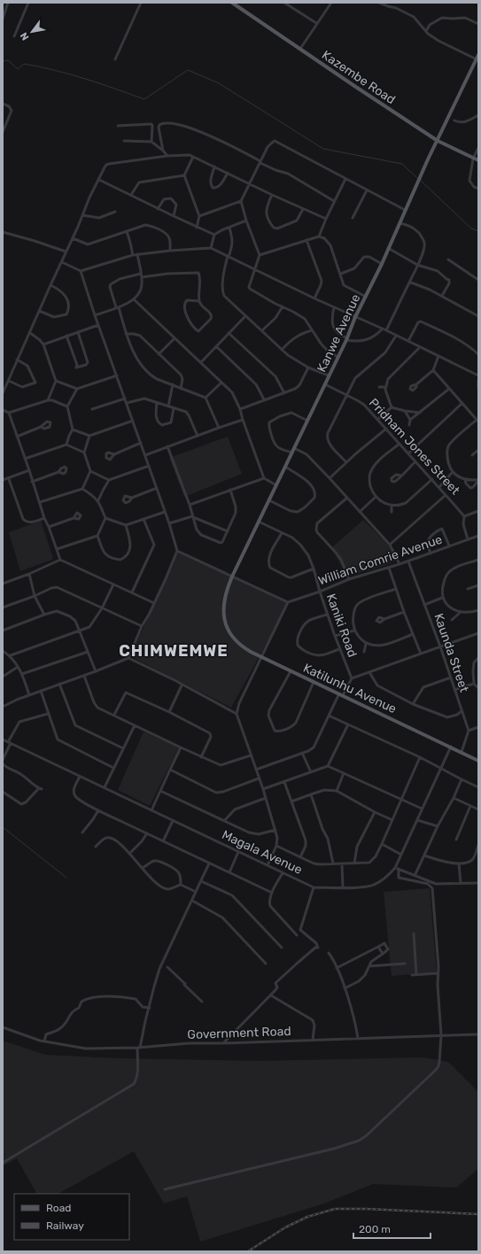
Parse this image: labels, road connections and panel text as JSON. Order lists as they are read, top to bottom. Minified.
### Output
{"streets":{"main road":["Kazembe Road","Kanwe Avenue","Katilunhu Avenue"],"street":["Pridham Jones Street","William Comrie Avenue","Kaniki Road","Kaunda Street","Magala Avenue","Government Road"]},"crossings":[["Kazembe Road","Kanwe Avenue"],["Kanwe Avenue","Pridham Jones Street"],["Kanwe Avenue","Kaniki Road"],["Kanwe Avenue","Katilunhu Avenue"],["William Comrie Avenue","Kaniki Road"],["William Comrie Avenue","Kaunda Street"],["Katilunhu Avenue","Magala Avenue"]],"districts":["CHIMWEMWE"],"legend":["Road","Railway"],"scale_bar":"200 m","north":"bottom left"}
